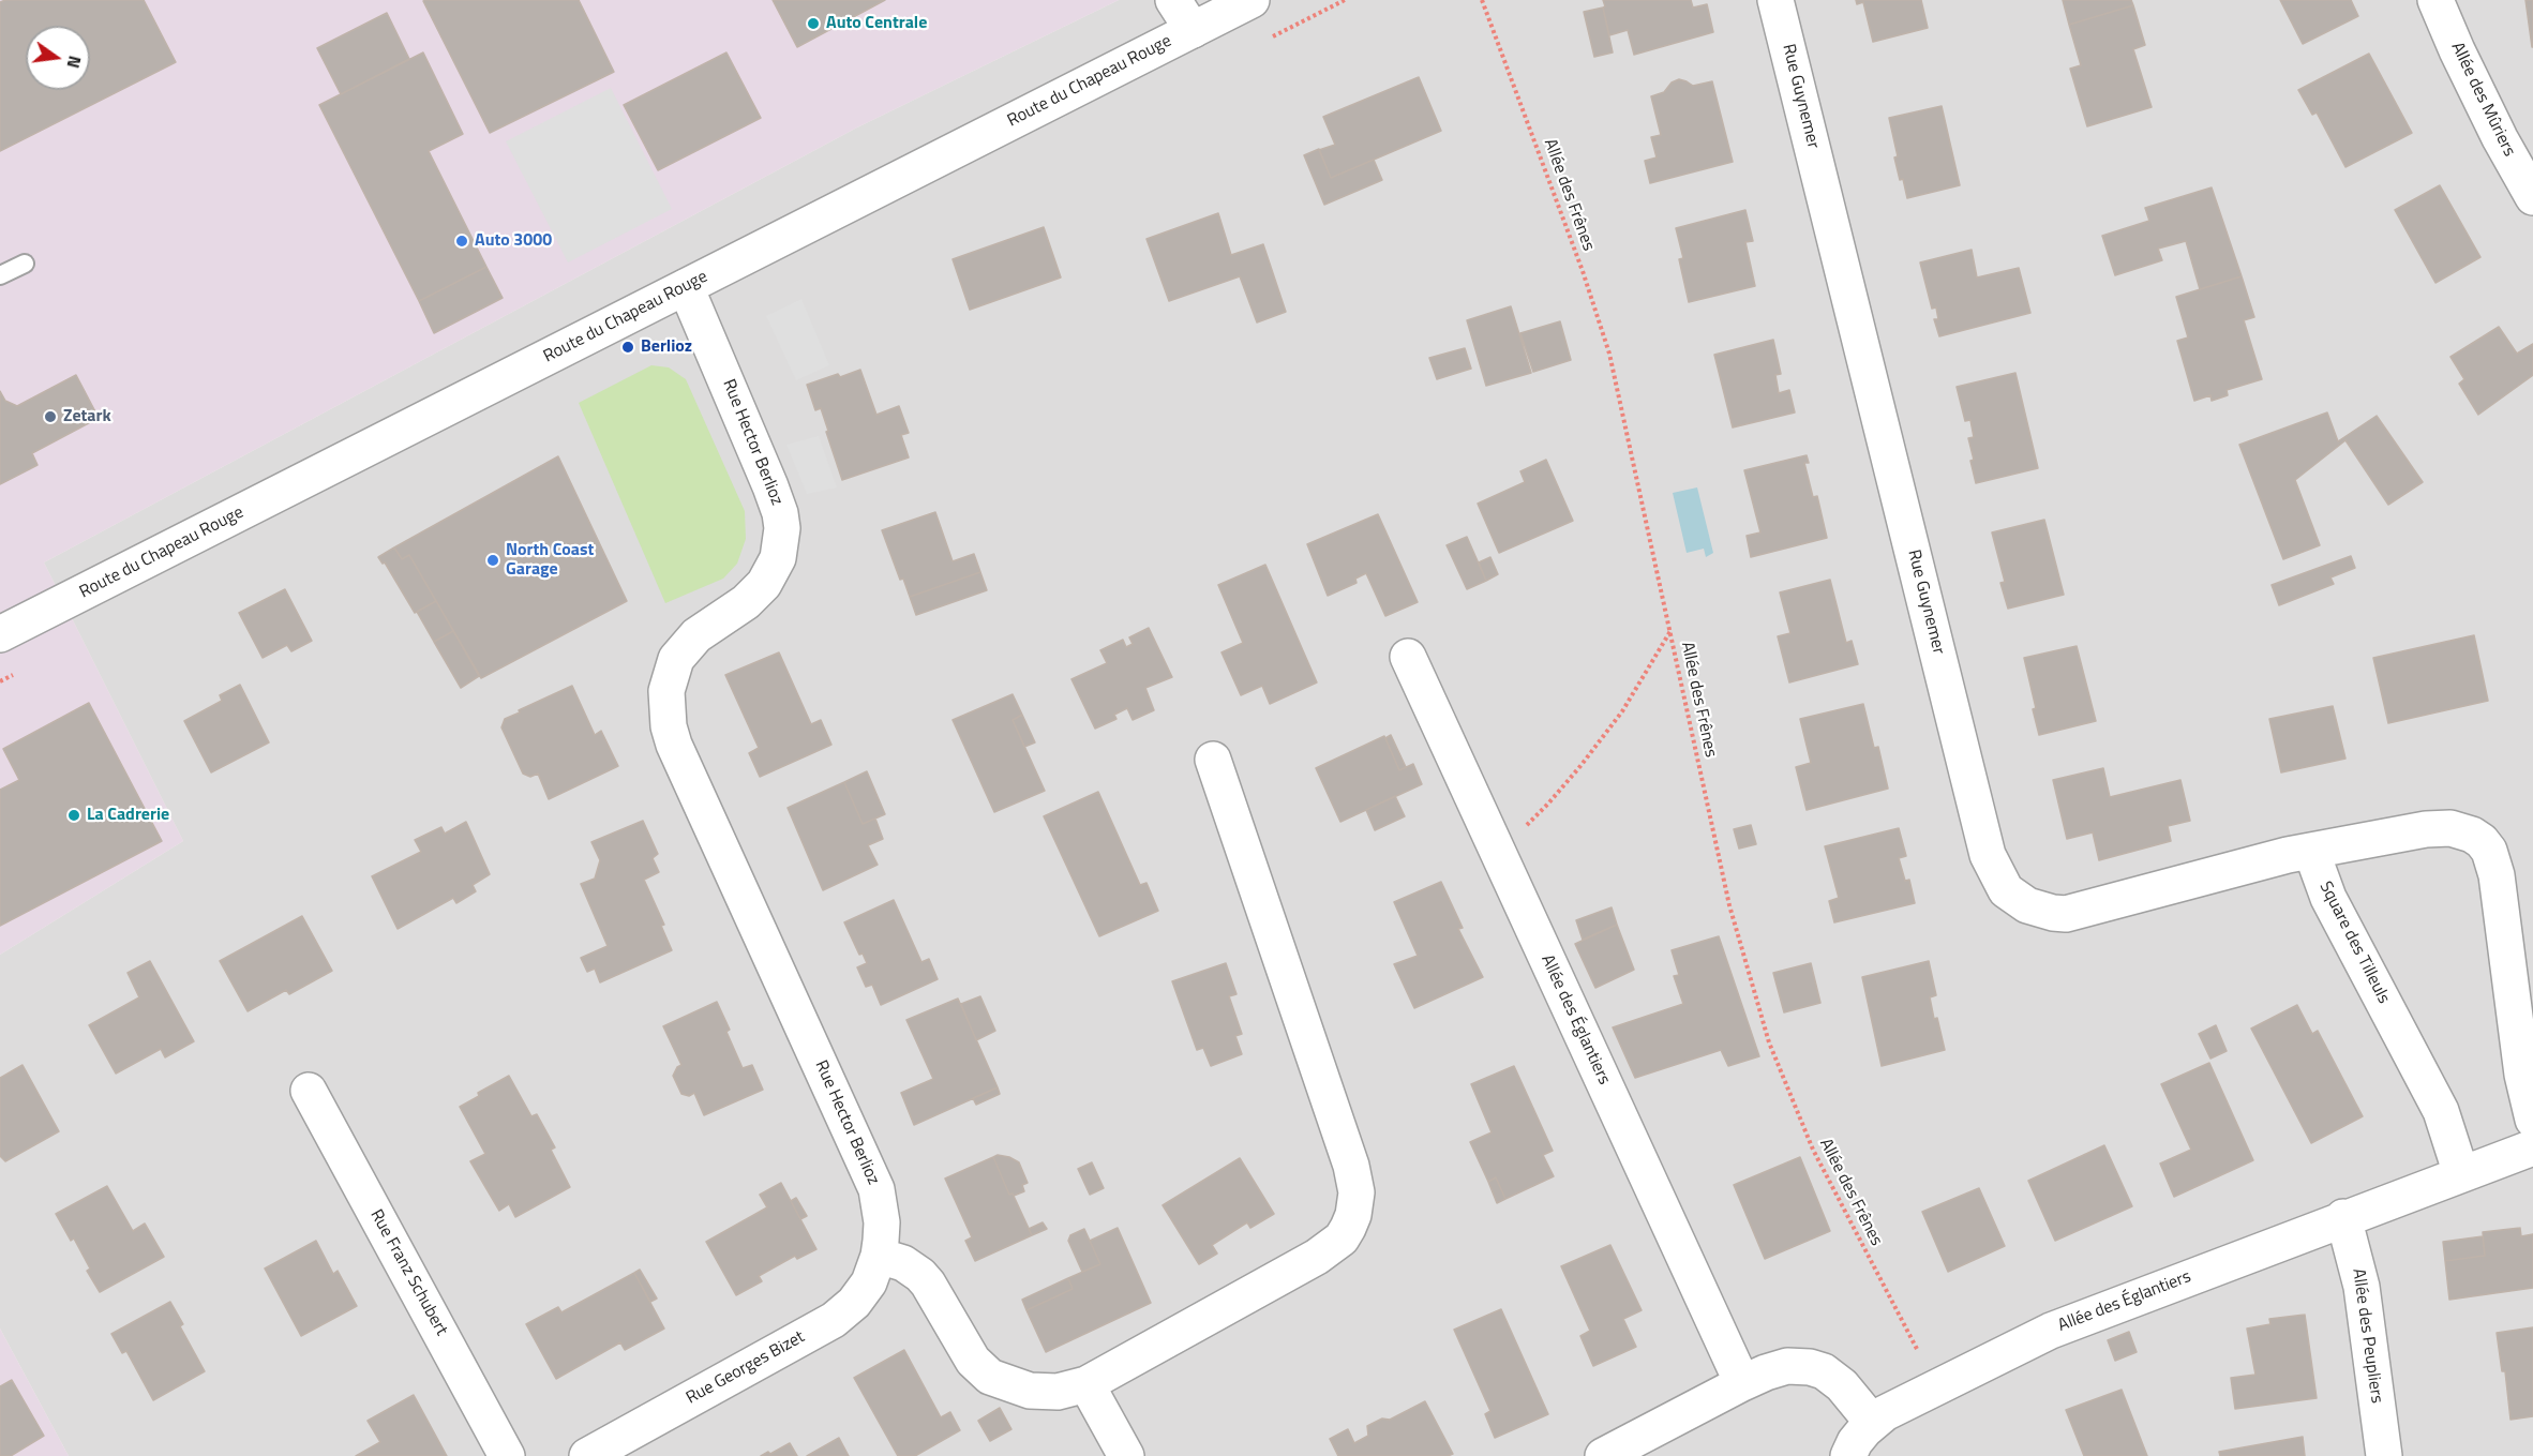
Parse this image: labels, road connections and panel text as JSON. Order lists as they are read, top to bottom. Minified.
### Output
{"streets":{"street":["Route du Chapeau Rouge","Rue Guynemer","Allée des Mûriers","Rue Hector Berlioz","Square des Tilleuls","Allée des Églantiers","Rue Franz Schubert","Allée des Peupliers","Rue Georges Bizet"],"path":["Allée des Frênes"]},"crossings":[["Route du Chapeau Rouge","Rue Hector Berlioz"],["Rue Guynemer","Square des Tilleuls"],["Allée des Frênes","Allée des Églantiers"],["Rue Hector Berlioz","Rue Georges Bizet"],["Square des Tilleuls","Allée des Églantiers"],["Allée des Églantiers","Allée des Peupliers"]],"places":["Auto Centrale","Auto 3000","Berlioz","Zetark","North Coast Garage","La Cadrerie"],"north":"right"}
